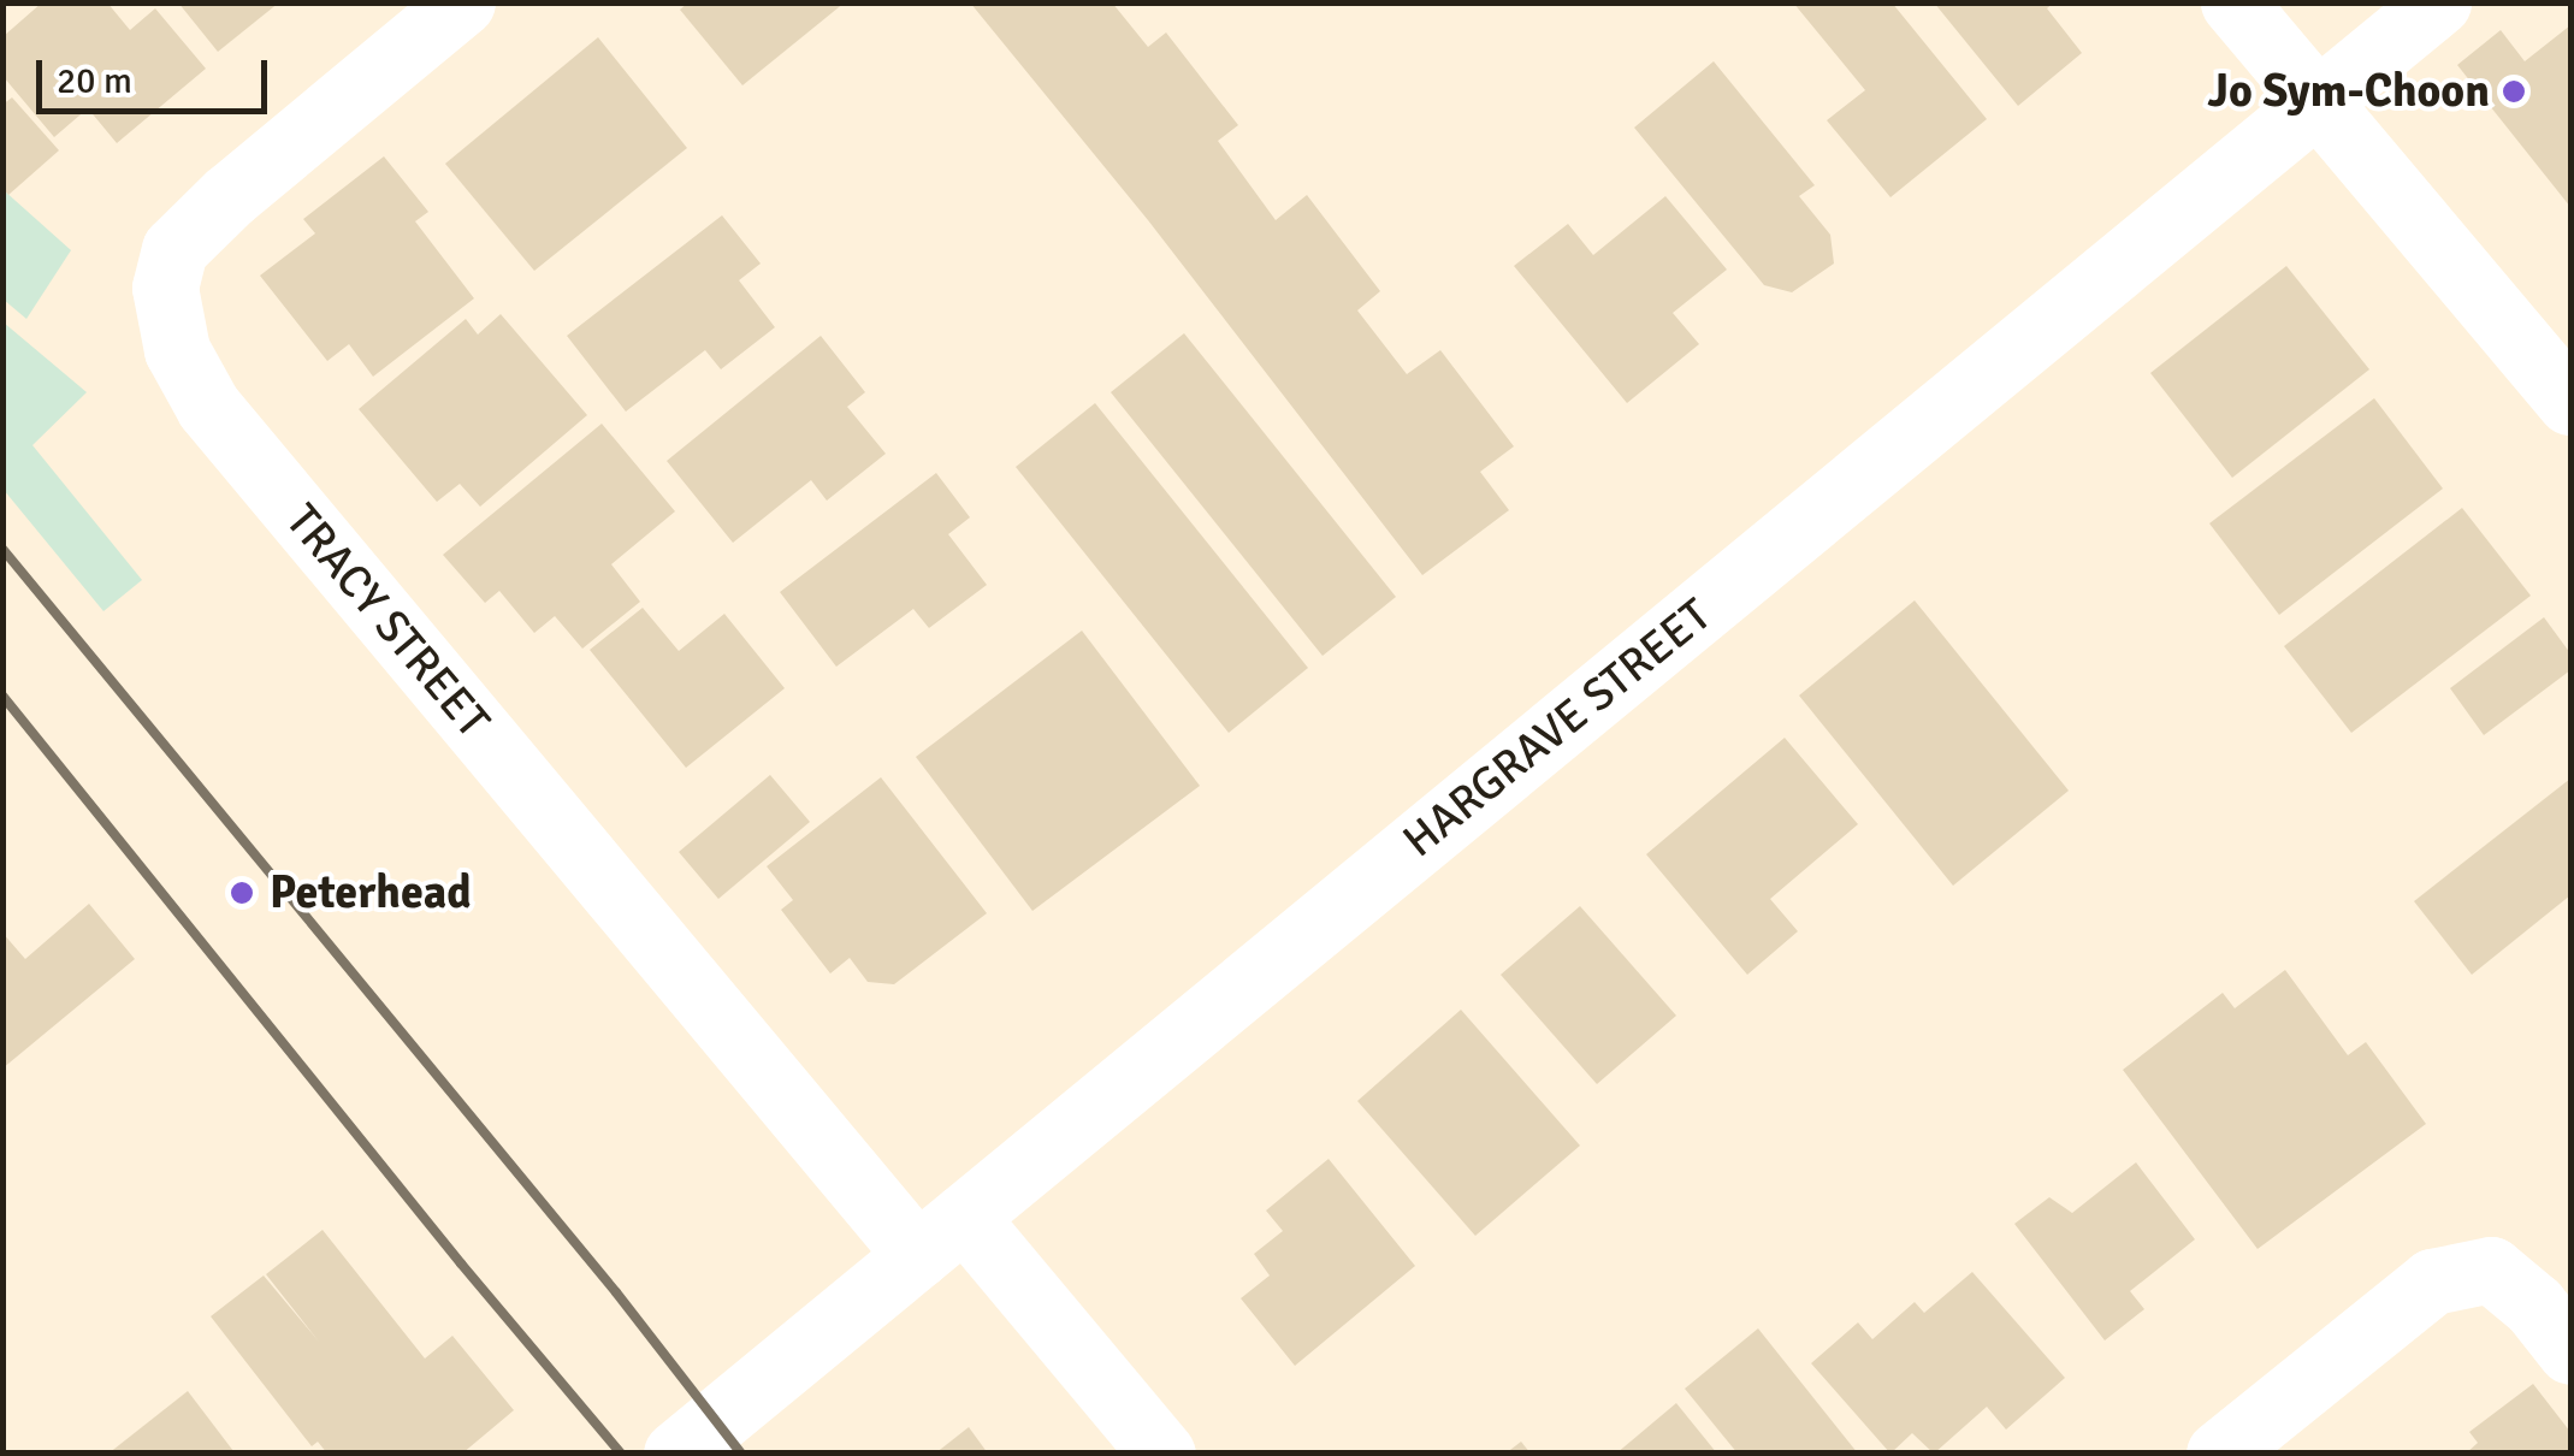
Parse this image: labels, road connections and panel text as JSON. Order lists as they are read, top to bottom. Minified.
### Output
{"streets":{"street":["TRACY STREET","HARGRAVE STREET"]},"crossings":[["TRACY STREET","HARGRAVE STREET"]],"places":["Jo Sym-Choon","Peterhead"],"scale_bar":"20 m"}
